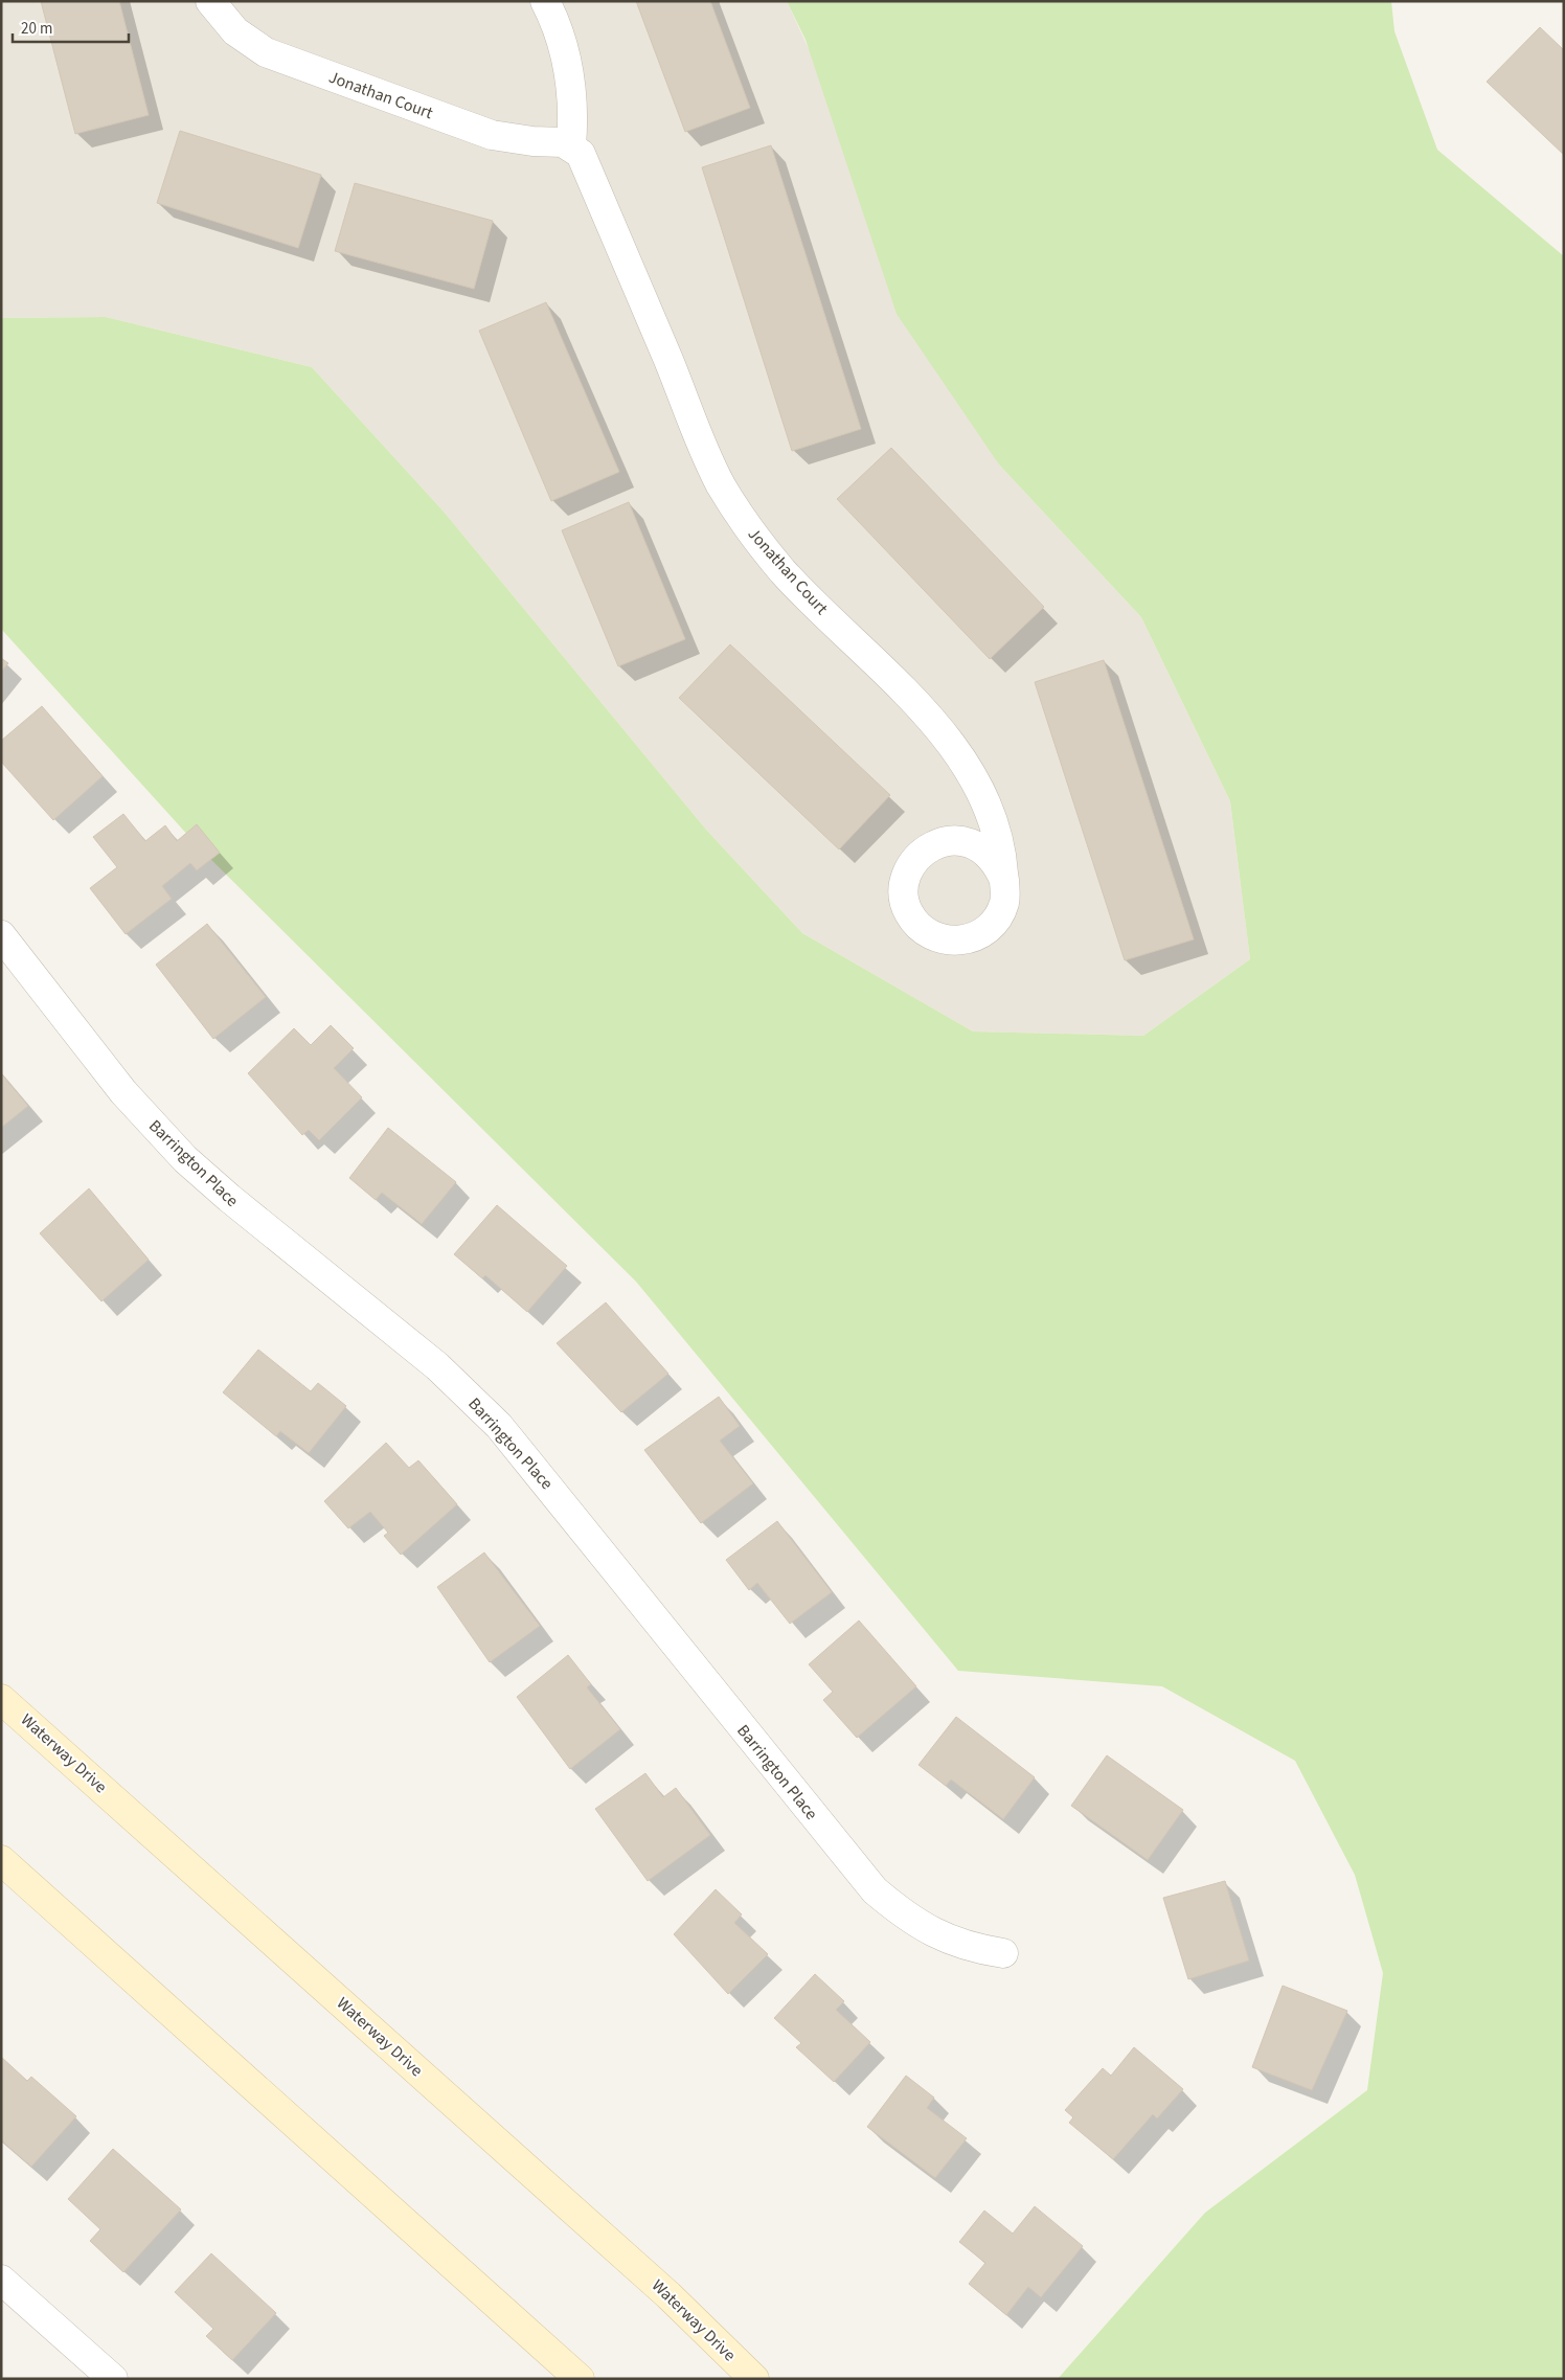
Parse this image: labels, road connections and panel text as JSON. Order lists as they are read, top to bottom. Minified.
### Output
{"streets":{"main road":["Waterway Drive"],"street":["Jonathan Court","Barrington Place"]},"scale_bar":"20 m"}
